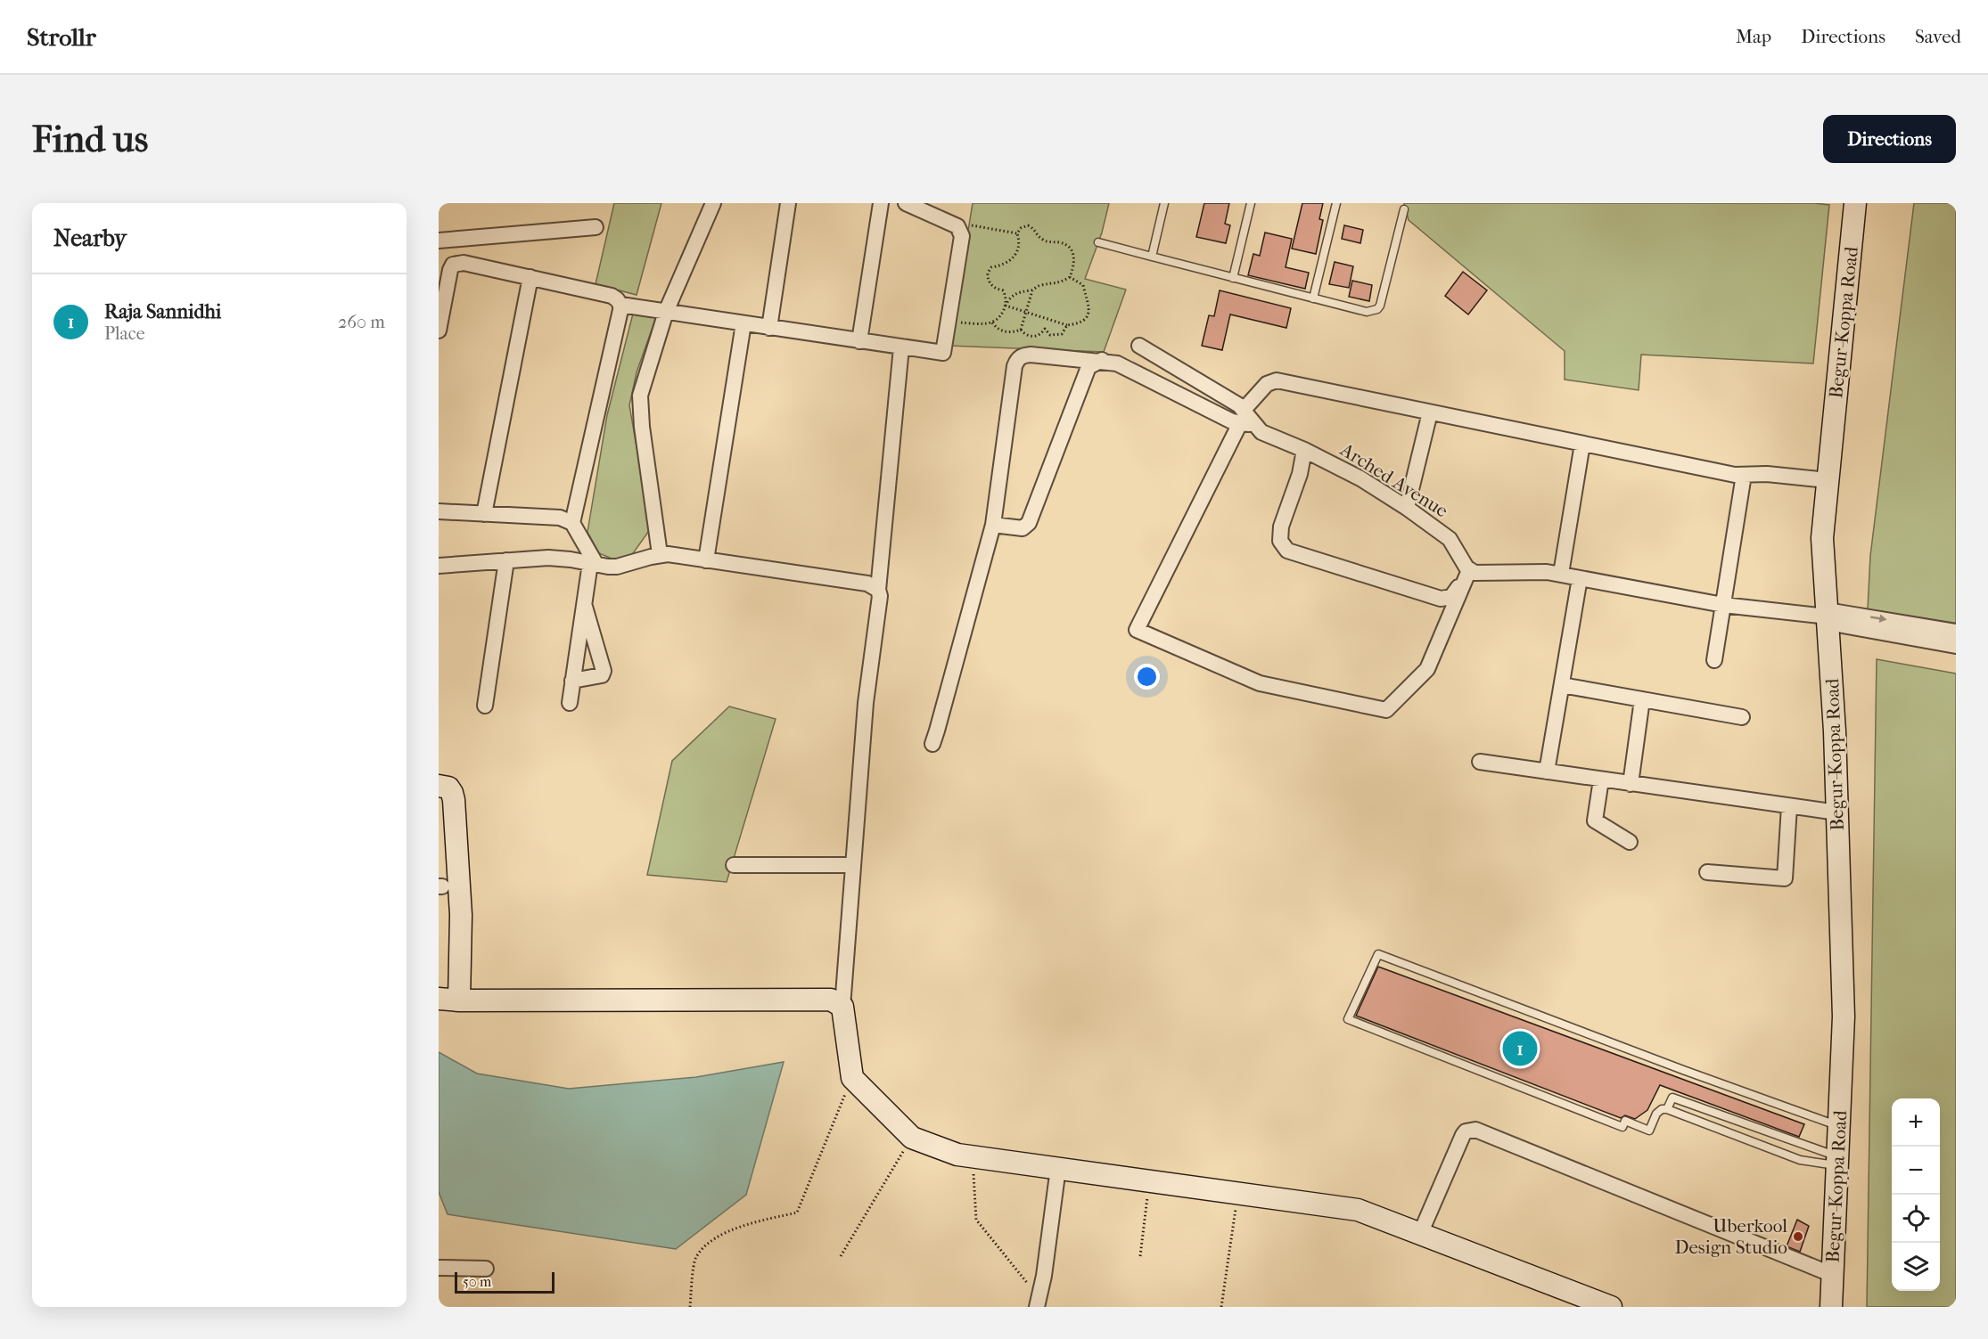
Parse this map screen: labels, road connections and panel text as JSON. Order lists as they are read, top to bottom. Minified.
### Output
{"streets":{"street":["Begur-Koppa Road","Arched Avenue"]},"places":["Uberkool Design Studio"],"scale_bar":"50 m","page":{"header":"Strollr","nav":["Map","Directions","Saved"],"buttons":"Directions","title":"Find us","heading":"Nearby","list":[{"mark":"1","name":"Raja Sannidhi","note":"Place","value":"260 m"}],"pins":"1","map_buttons":["+","−"],"scale":"50 m"}}
